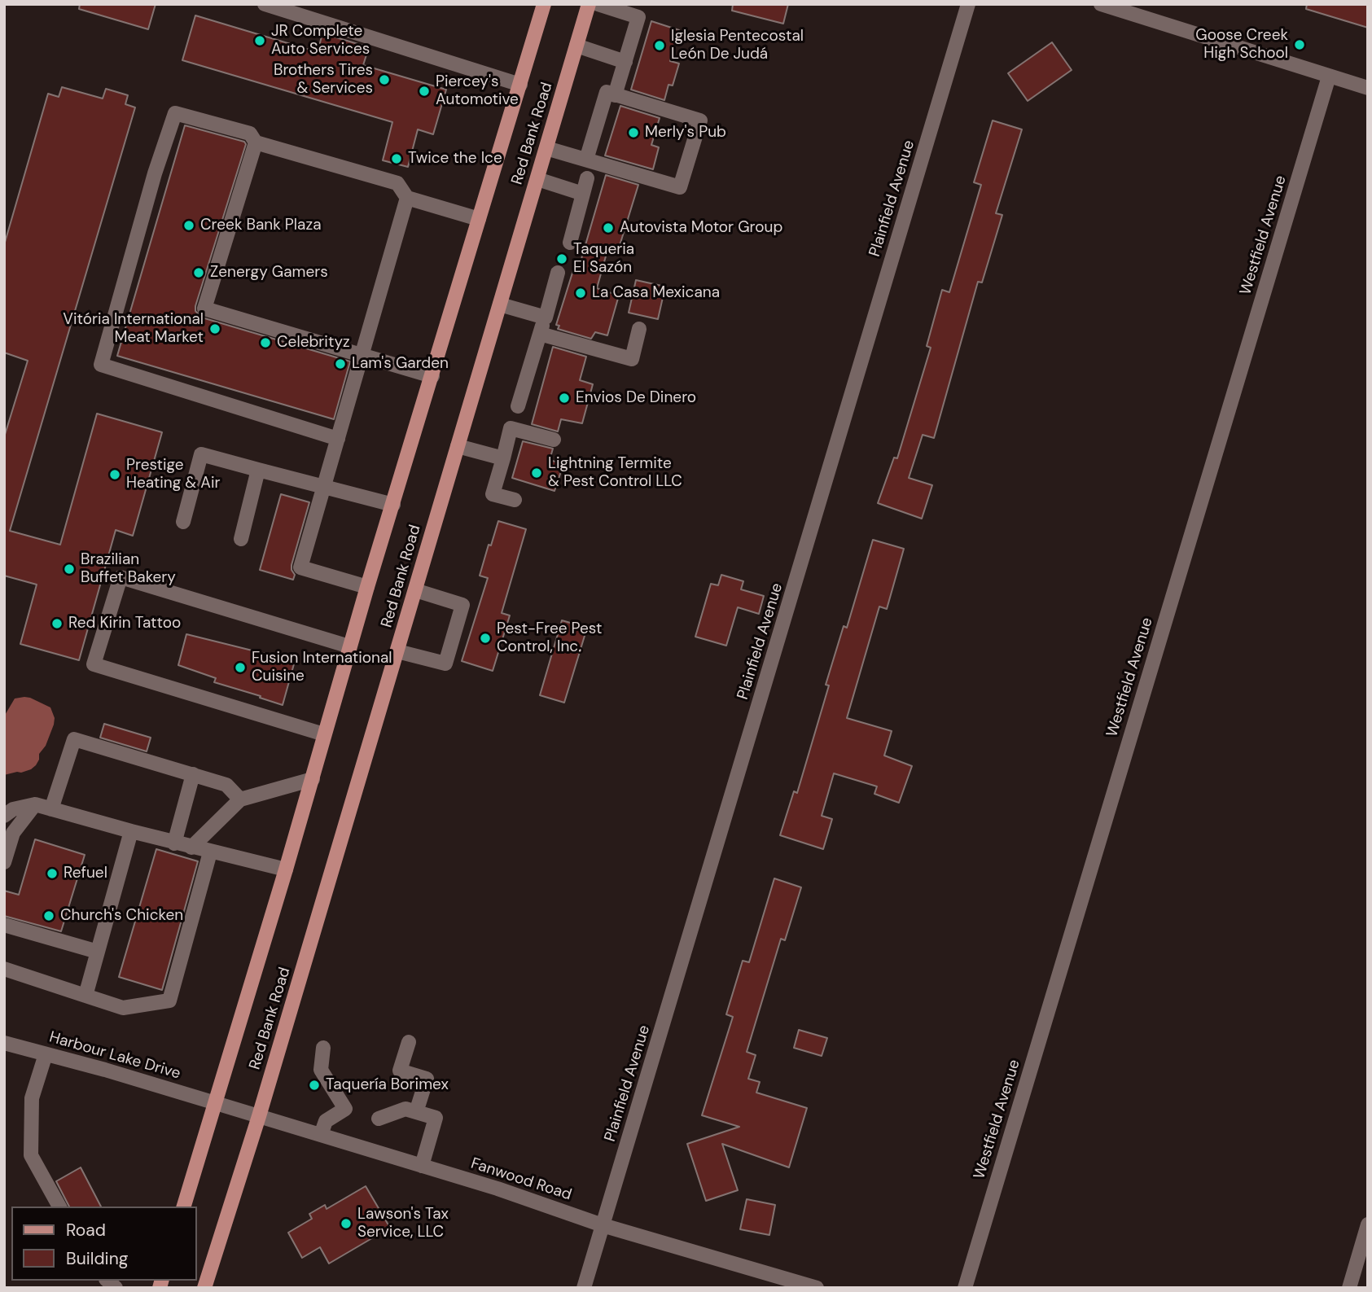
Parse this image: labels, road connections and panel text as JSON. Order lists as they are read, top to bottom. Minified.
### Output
{"streets":{"main road":["Red Bank Road"],"street":["Plainfield Avenue","Westfield Avenue","Harbour Lake Drive","Fanwood Road"]},"crossings":[["Red Bank Road","Harbour Lake Drive"],["Red Bank Road","Fanwood Road"],["Plainfield Avenue","Fanwood Road"],["Harbour Lake Drive","Fanwood Road"]],"places":["JR Complete Auto Services","Goose Creek High School","Iglesia Pentecostal León De Judá","Brothers Tires & Services","Piercey's Automotive","Merly's Pub","Twice the Ice","Creek Bank Plaza","Autovista Motor Group","Taqueria El Sazón","Zenergy Gamers","La Casa Mexicana","Vitória International Meat Market","Celebrityz","Lam's Garden","Envios De Dinero","Lightning Termite & Pest Control LLC","Prestige Heating & Air","Brazilian Buffet Bakery","Red Kirin Tattoo","Pest-Free Pest Control, Inc.","Fusion International Cuisine","Refuel","Church's Chicken","Taquería Borimex","Lawson's Tax Service, LLC"],"legend":["Road","Building"]}
